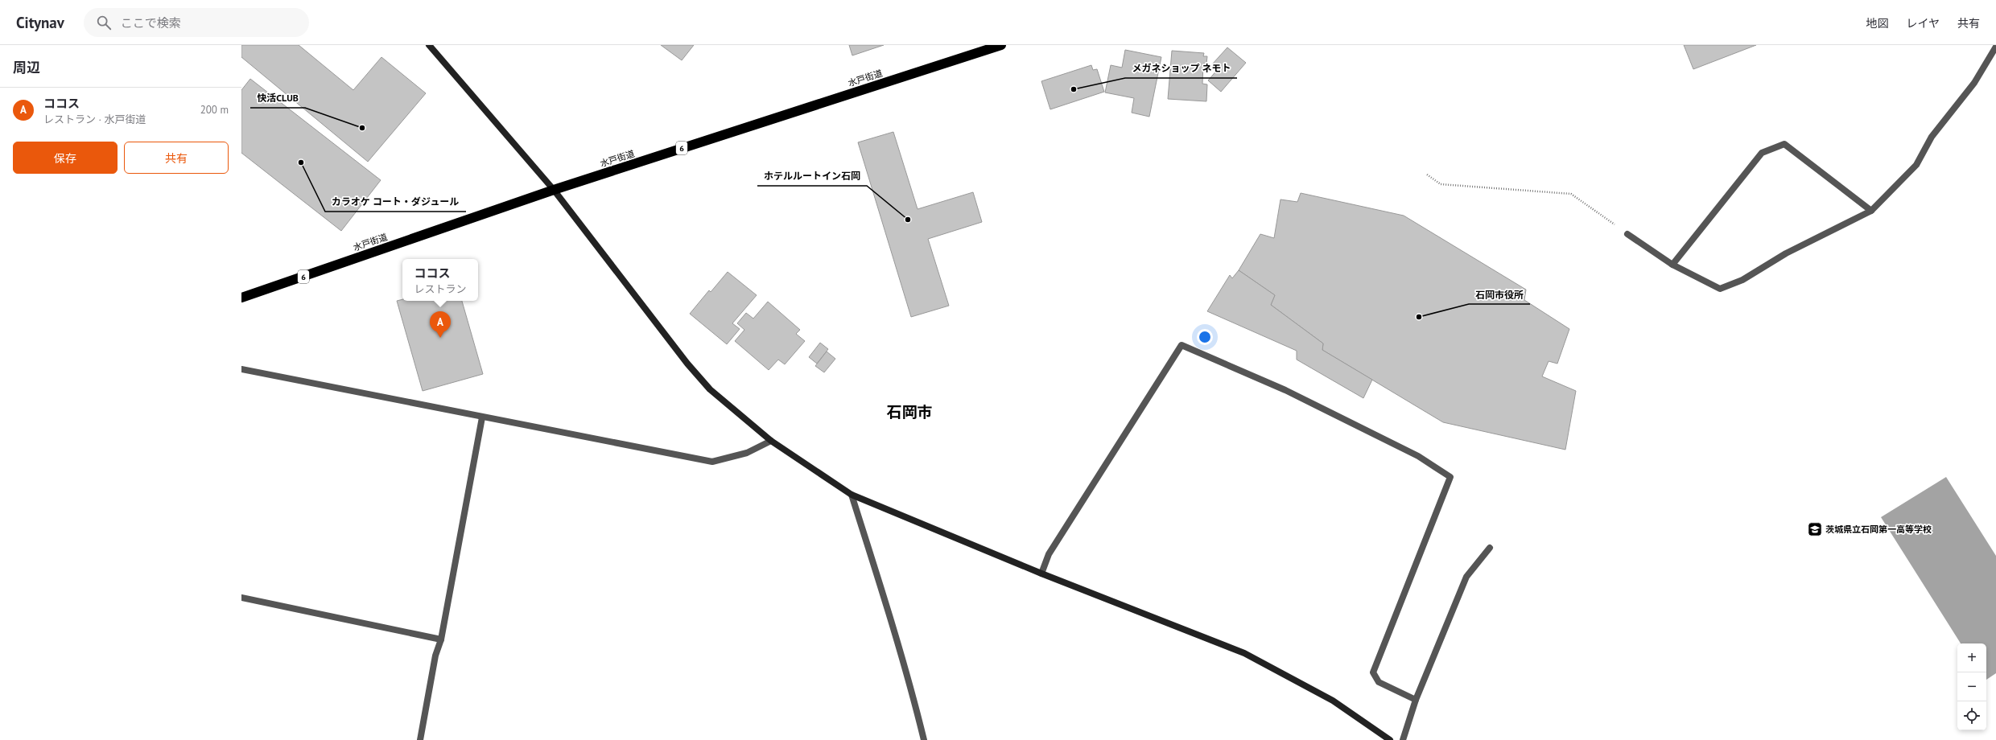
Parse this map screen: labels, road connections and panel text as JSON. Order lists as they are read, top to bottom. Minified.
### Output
{"streets":{"highway":["水戸街道","6"]},"districts":["石岡市"],"places":{"other":["メガネショップ ネモト","快活CLUB","カラオケ コート・ダジュール","ホテルルートイン石岡","石岡市役所"],"school or university":["茨城県立石岡第一高等学校"]},"page":{"header":"Citynav","search":"ここで検索","nav":["地図","レイヤ","共有"],"heading":"周辺","list":[{"mark":"A","name":"ココス","note":"レストラン · 水戸街道","value":"200 m"}],"buttons":["保存","共有"],"popup":["ココス","レストラン"],"pins":"A","map_buttons":["+","−"]}}
